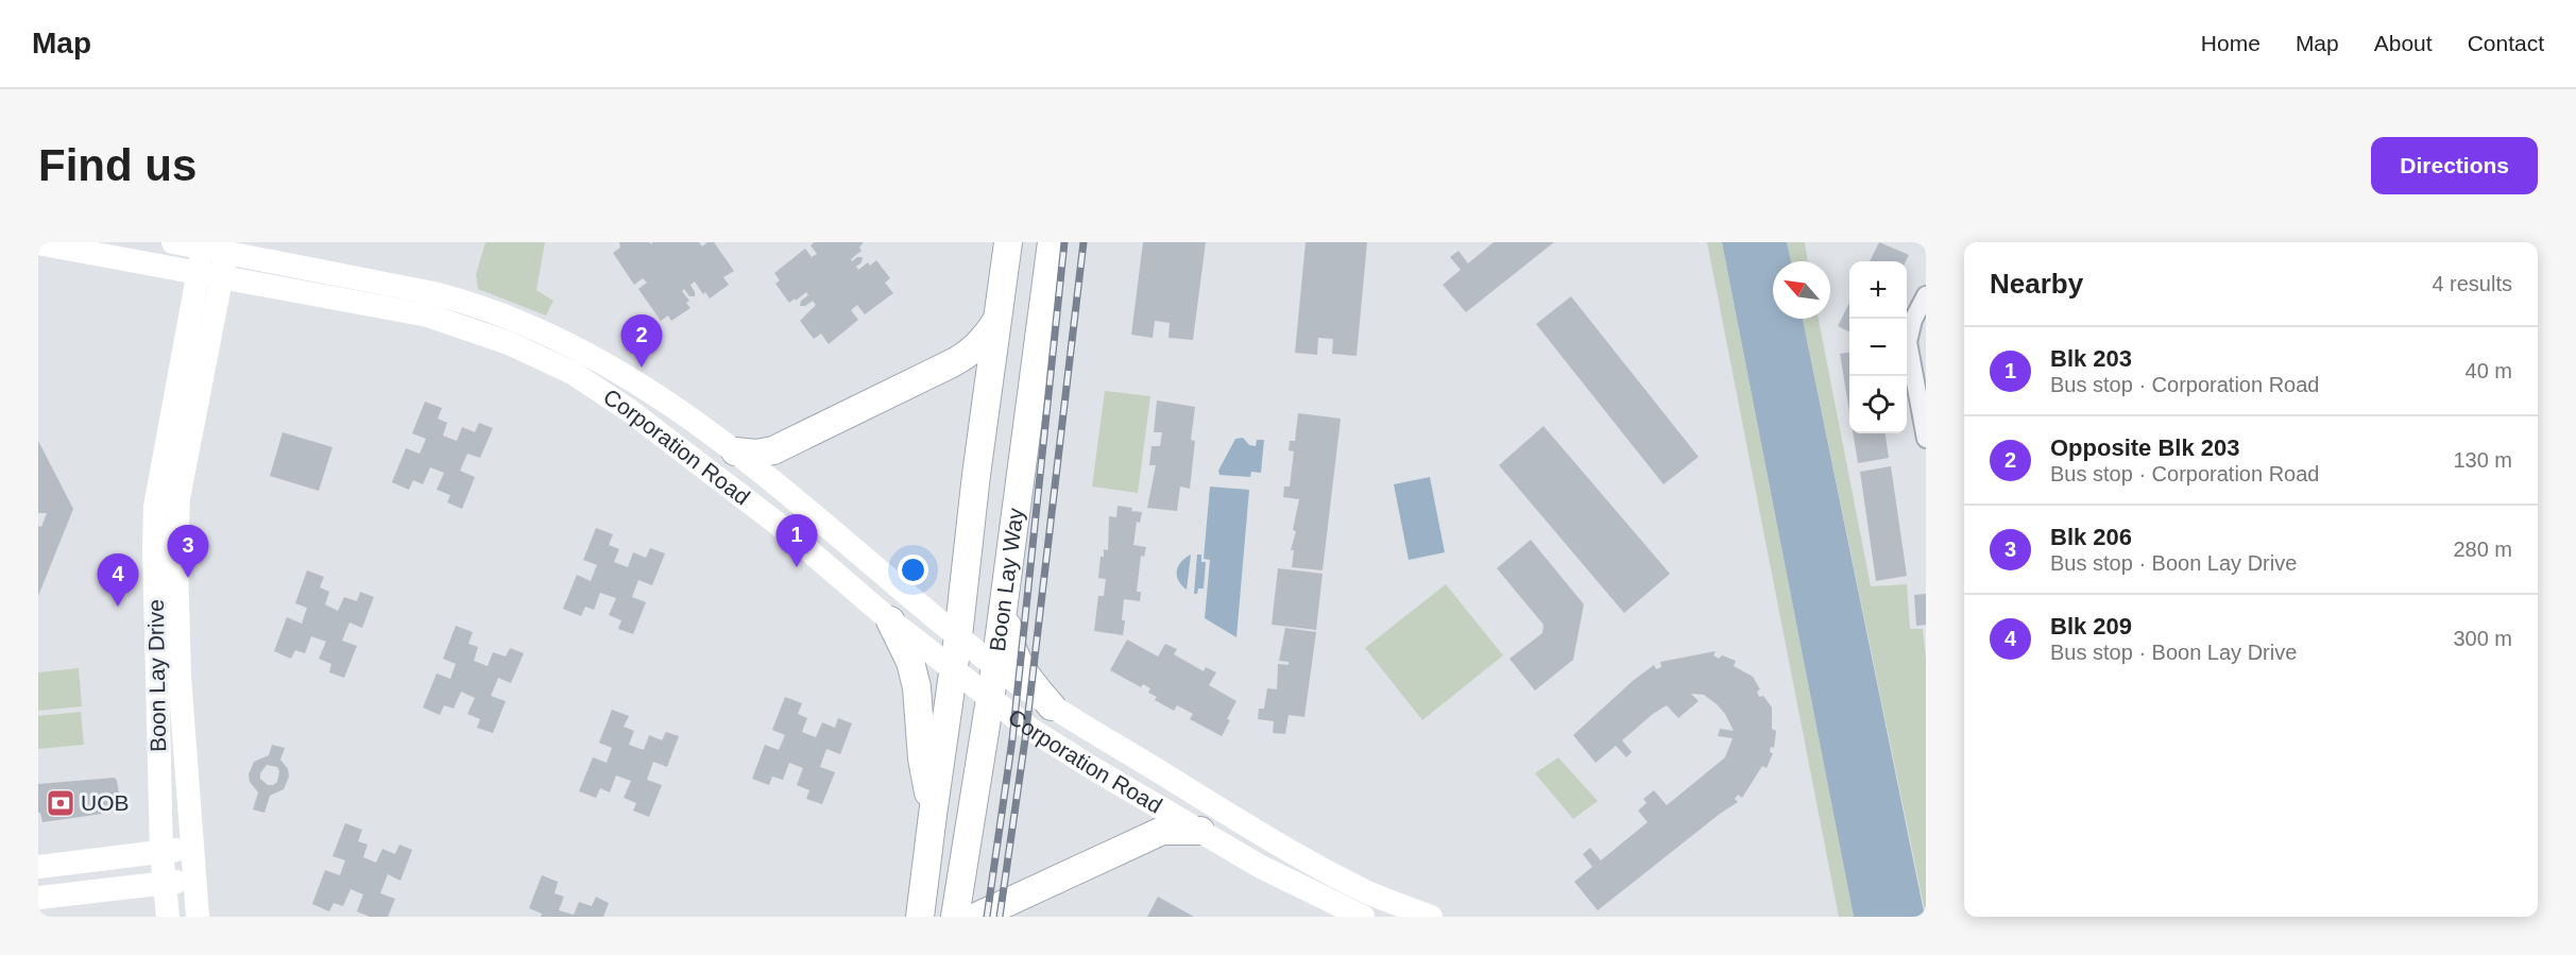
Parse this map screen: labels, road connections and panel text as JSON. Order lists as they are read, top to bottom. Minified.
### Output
{"streets":{"main road":["Corporation Road","Boon Lay Way","Boon Lay Drive"]},"crossings":[["Corporation Road","Boon Lay Way"],["Corporation Road","Boon Lay Drive"]],"places":{"bank":["UOB"]},"north":"top left","page":{"header":"Map","nav":["Home","Map","About","Contact"],"buttons":"Directions","title":"Find us","heading":["Nearby","4 results"],"map_buttons":["+","−"],"pins":["2","1","3","4"],"list":[{"mark":"1","name":"Blk 203","note":"Bus stop · Corporation Road","value":"40 m"},{"mark":"2","name":"Opposite Blk 203","note":"Bus stop · Corporation Road","value":"130 m"},{"mark":"3","name":"Blk 206","note":"Bus stop · Boon Lay Drive","value":"280 m"},{"mark":"4","name":"Blk 209","note":"Bus stop · Boon Lay Drive","value":"300 m"}]}}
